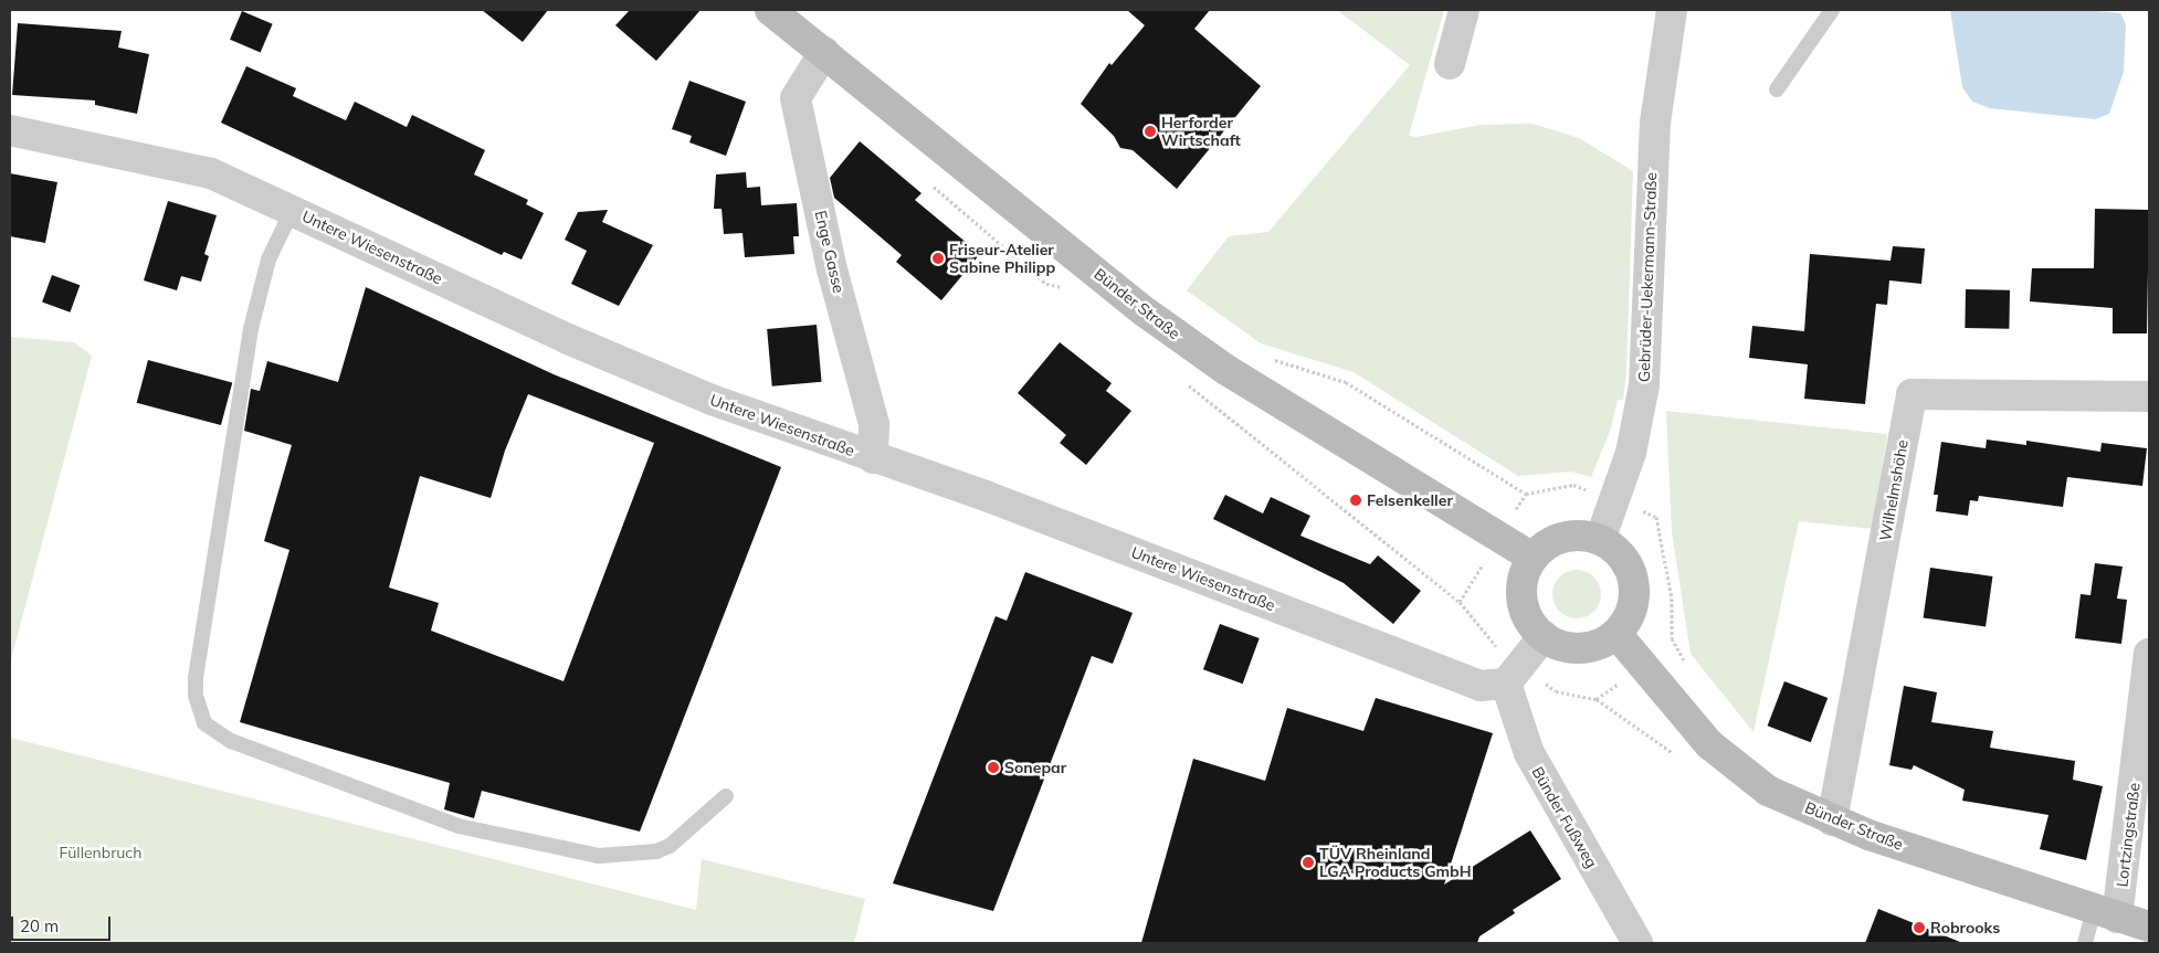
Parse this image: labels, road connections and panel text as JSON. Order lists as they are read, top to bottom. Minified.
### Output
{"streets":{"main road":["Bünder Straße"],"street":["Untere Wiesenstraße","Enge Gasse","Gebrüder-Uekermann-Straße","Wilhelmshöhe","Bünder Fußweg","Lortzingstraße"]},"crossings":[["Untere Wiesenstraße","Enge Gasse"],["Untere Wiesenstraße","Bünder Fußweg"],["Enge Gasse","Bünder Straße"],["Gebrüder-Uekermann-Straße","Bünder Straße"],["Bünder Straße","Wilhelmshöhe"],["Bünder Straße","Lortzingstraße"]],"parks":["Füllenbruch"],"places":["Herforder Wirtschaft","Friseur-Atelier Sabine Philipp","Felsenkeller","Sonepar","TÜV Rheinland LGA Products GmbH","Robrooks"],"scale_bar":"20 m"}
